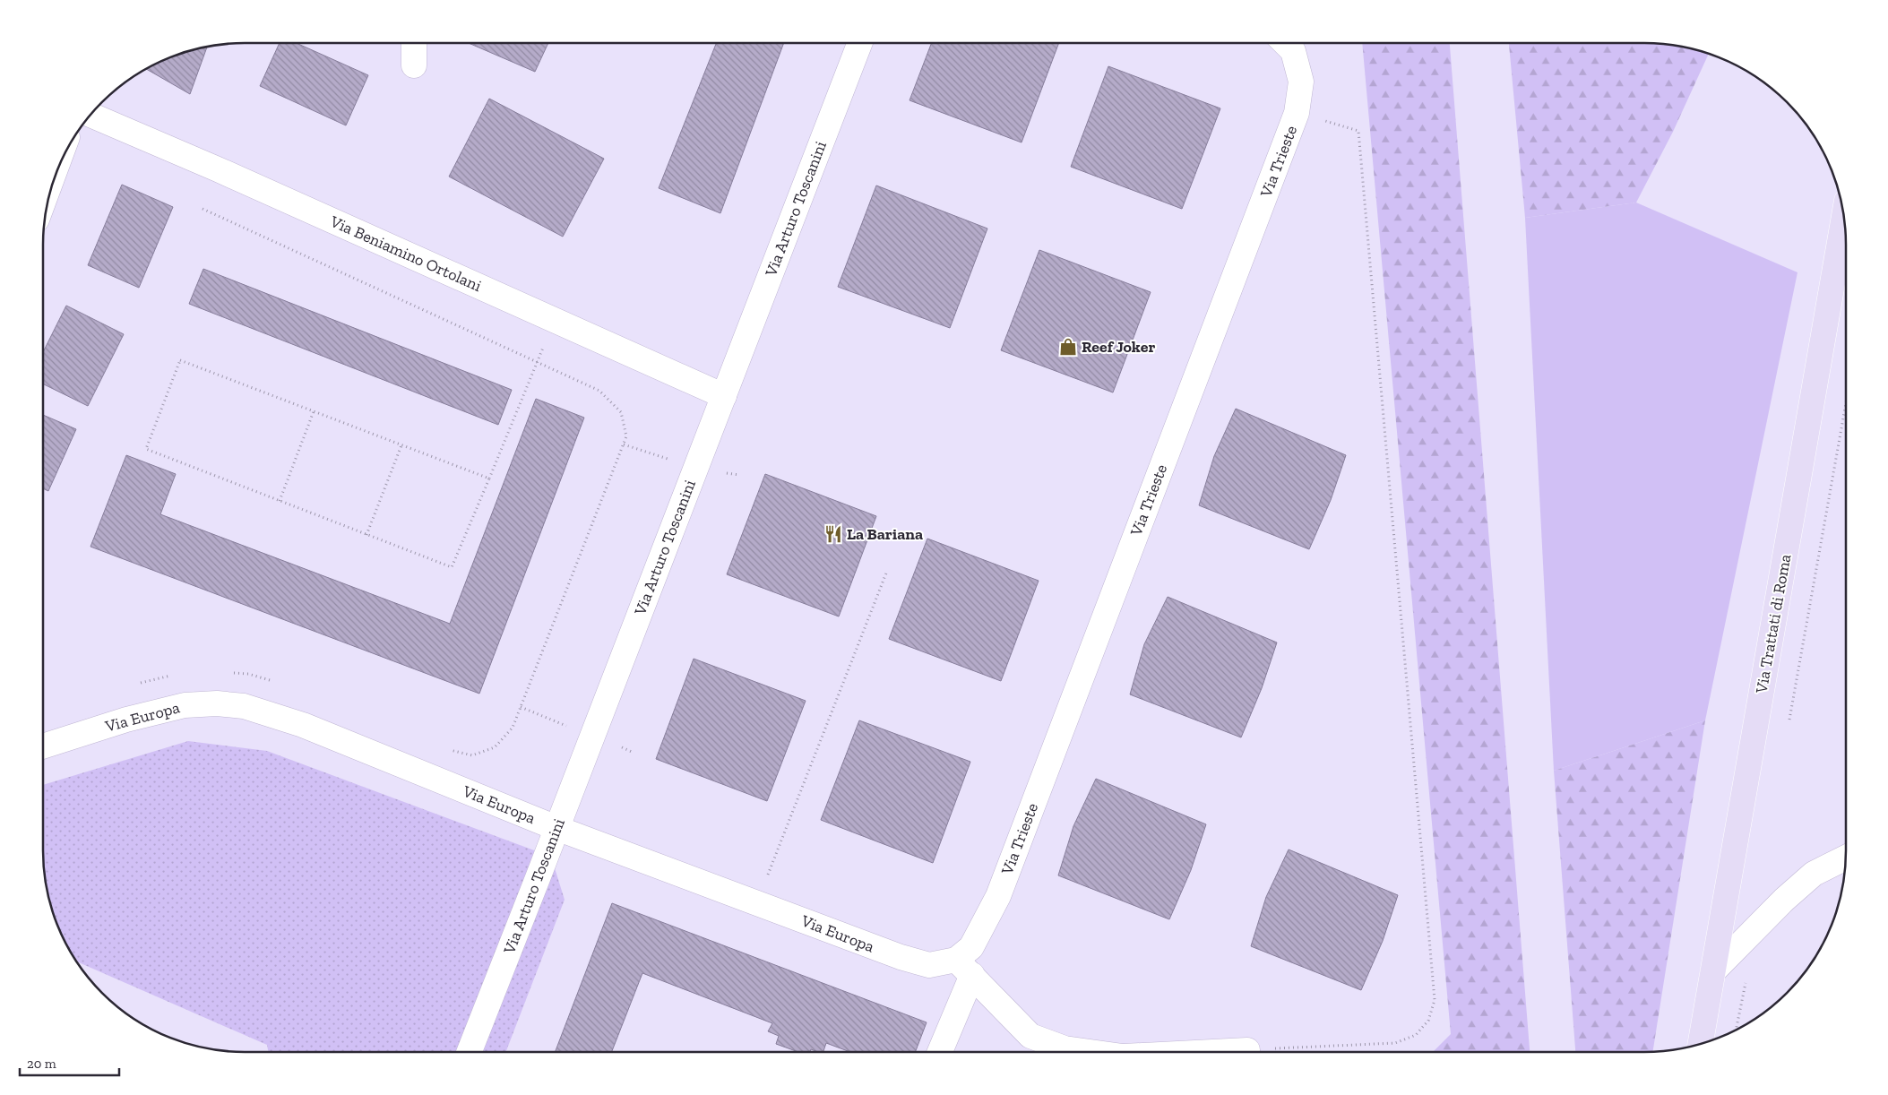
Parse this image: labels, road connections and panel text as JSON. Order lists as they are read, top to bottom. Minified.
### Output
{"streets":{"main road":["Via Trattati di Roma"],"street":["Via Trieste","Via Arturo Toscanini","Via Beniamino Ortolani","Via Europa"]},"crossings":[["Via Trieste","Via Europa"],["Via Arturo Toscanini","Via Beniamino Ortolani"],["Via Arturo Toscanini","Via Europa"]],"places":{"shop":["Reef Joker"],"restaurant":["La Bariana"]},"scale_bar":"20 m"}
